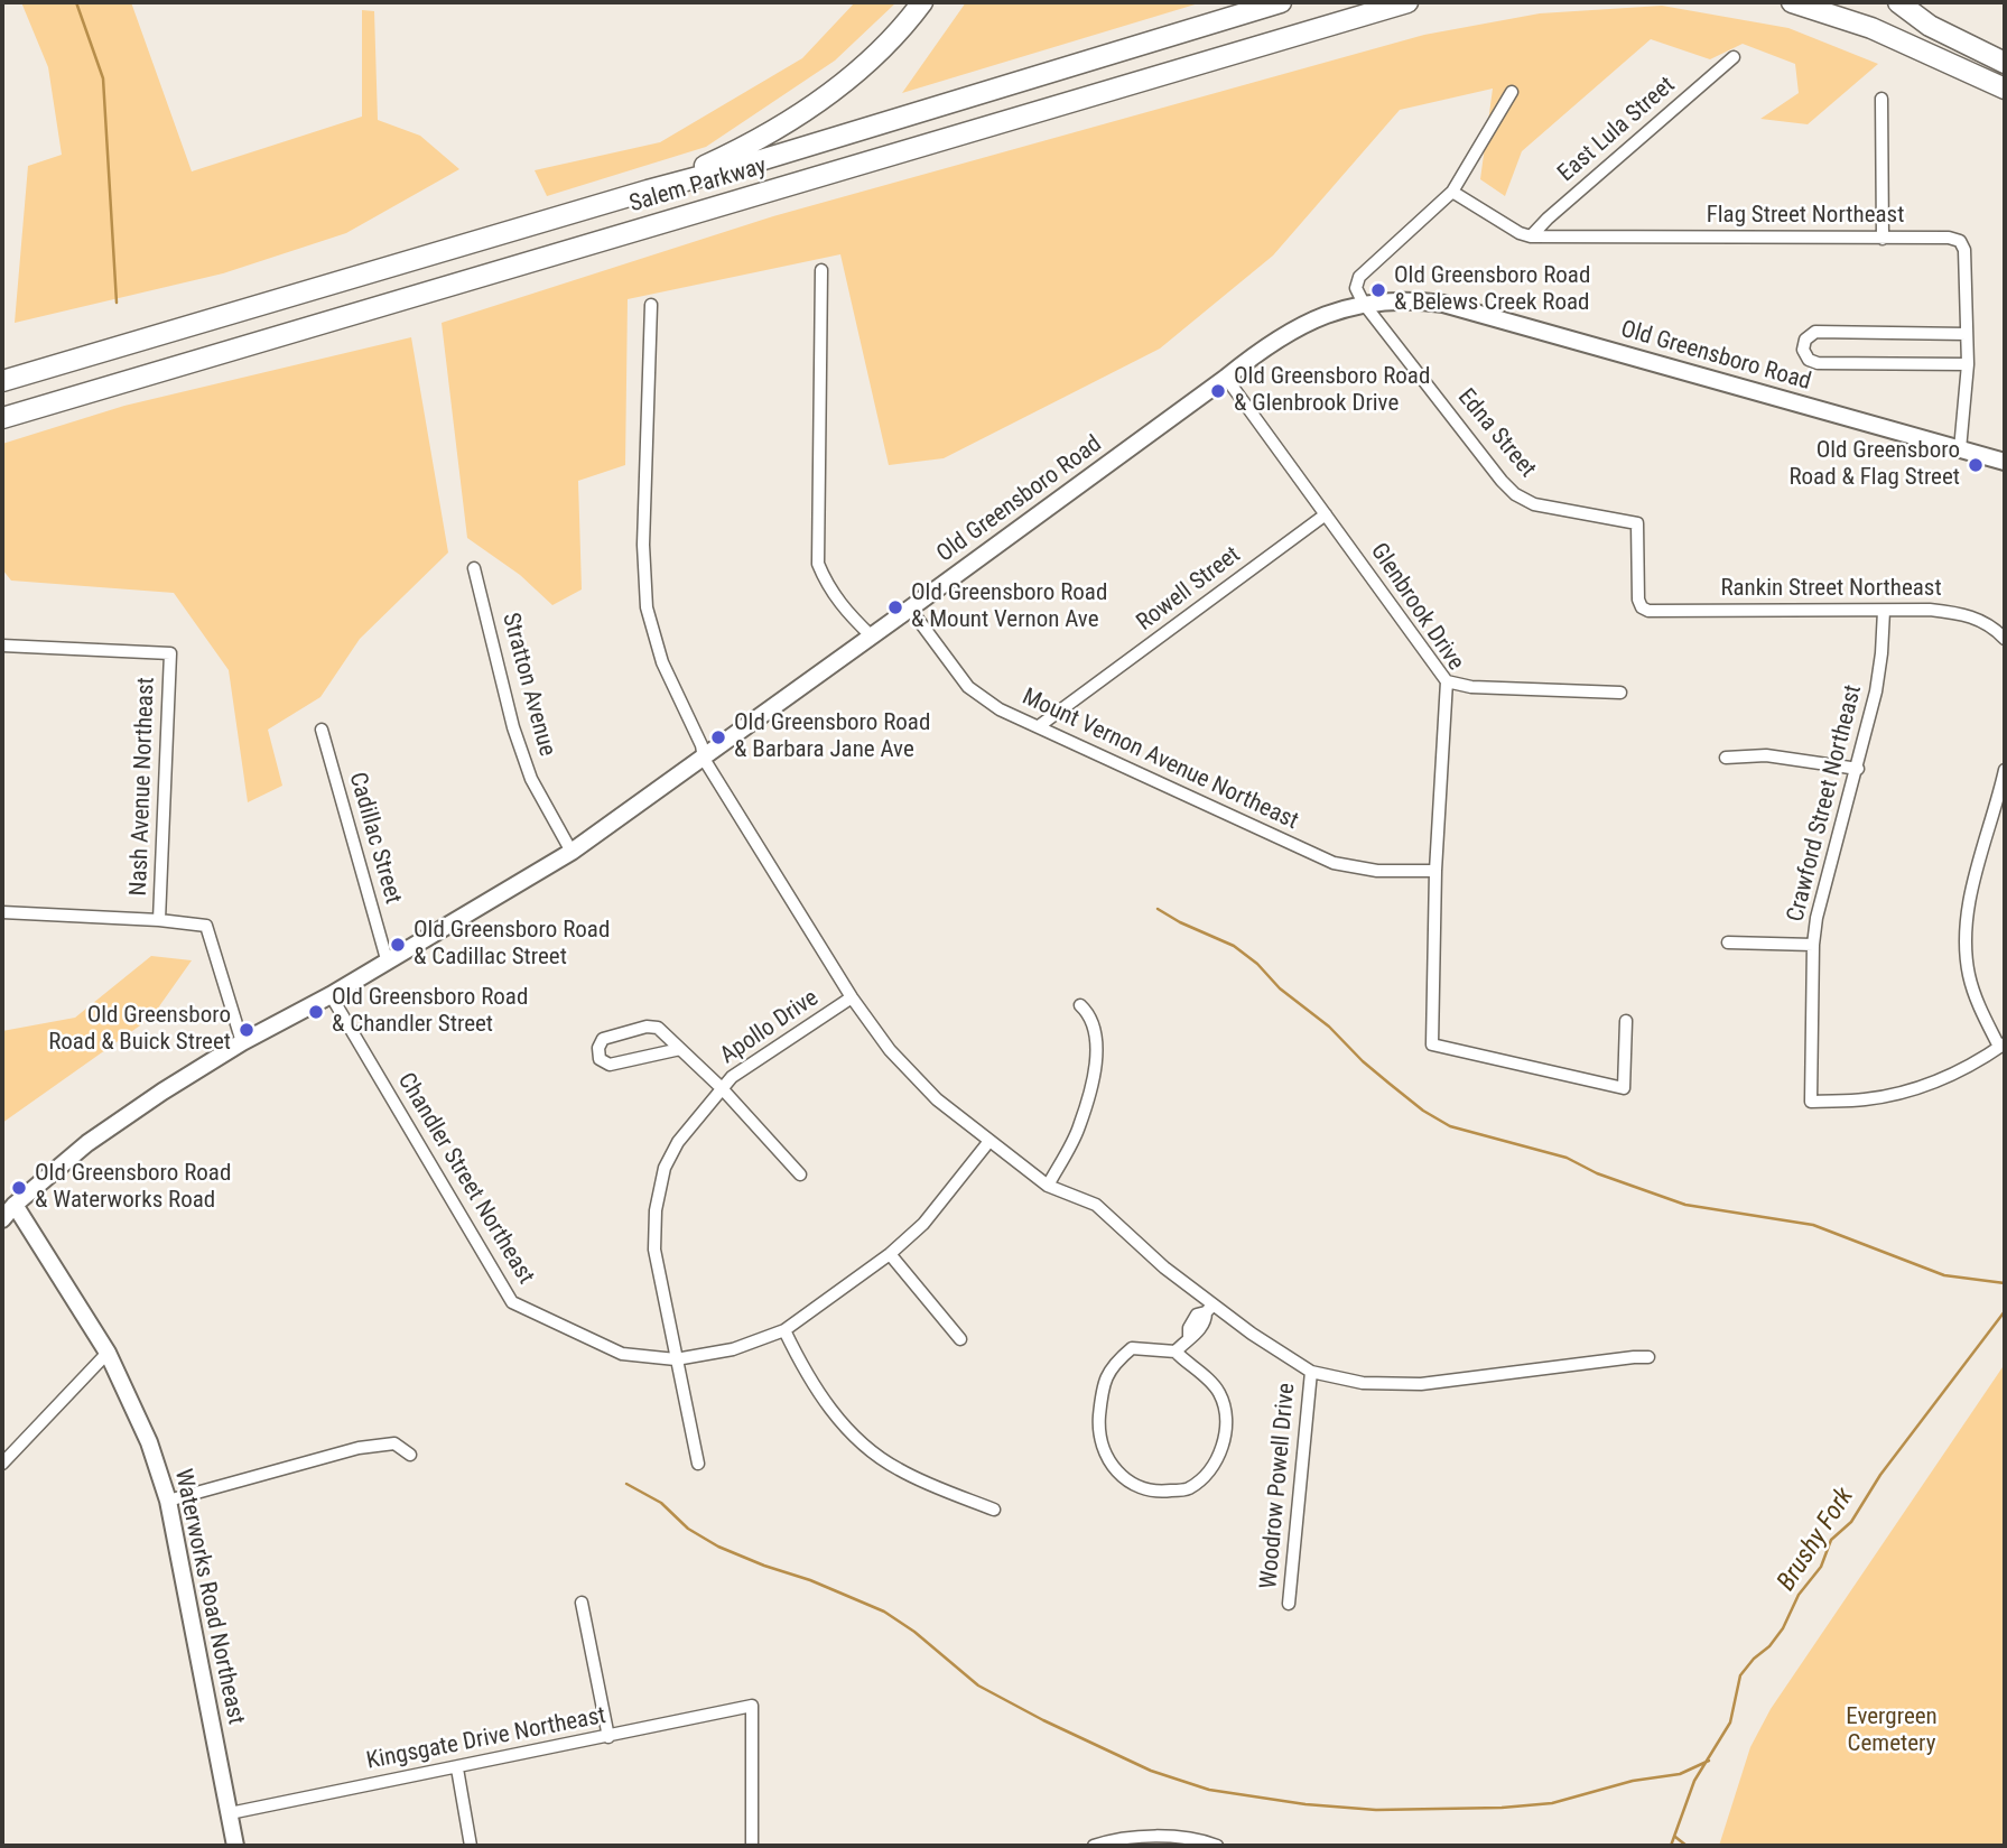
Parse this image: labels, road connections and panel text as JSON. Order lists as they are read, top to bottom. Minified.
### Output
{"streets":{"highway":["Salem Parkway"],"street":["East Lula Street","Flag Street Northeast","Old Greensboro Road","Edna Street","Rowell Street","Rankin Street Northeast","Glenbrook Drive","Stratton Avenue","Mount Vernon Avenue Northeast","Nash Avenue Northeast","Crawford Street Northeast","Cadillac Street","Apollo Drive","Chandler Street Northeast","Woodrow Powell Drive","Waterworks Road Northeast","Kingsgate Drive Northeast"]},"crossings":[["East Lula Street","Flag Street Northeast"],["Flag Street Northeast","Old Greensboro Road"],["Old Greensboro Road","Edna Street"],["Old Greensboro Road","Glenbrook Drive"],["Old Greensboro Road","Stratton Avenue"],["Old Greensboro Road","Mount Vernon Avenue Northeast"],["Old Greensboro Road","Cadillac Street"],["Old Greensboro Road","Chandler Street Northeast"],["Old Greensboro Road","Waterworks Road Northeast"],["Edna Street","Rankin Street Northeast"],["Rowell Street","Glenbrook Drive"],["Rowell Street","Mount Vernon Avenue Northeast"],["Rankin Street Northeast","Crawford Street Northeast"],["Glenbrook Drive","Mount Vernon Avenue Northeast"],["Apollo Drive","Chandler Street Northeast"],["Waterworks Road Northeast","Kingsgate Drive Northeast"]],"water":["Brushy Fork"],"parks":["Evergreen Cemetery"],"places":["Old Greensboro Road & Belews Creek Road","Old Greensboro Road & Glenbrook Drive","Old Greensboro Road & Flag Street","Old Greensboro Road & Mount Vernon Ave","Old Greensboro Road & Barbara Jane Ave","Old Greensboro Road & Cadillac Street","Old Greensboro Road & Chandler Street","Old Greensboro Road & Buick Street","Old Greensboro Road & Waterworks Road"]}
